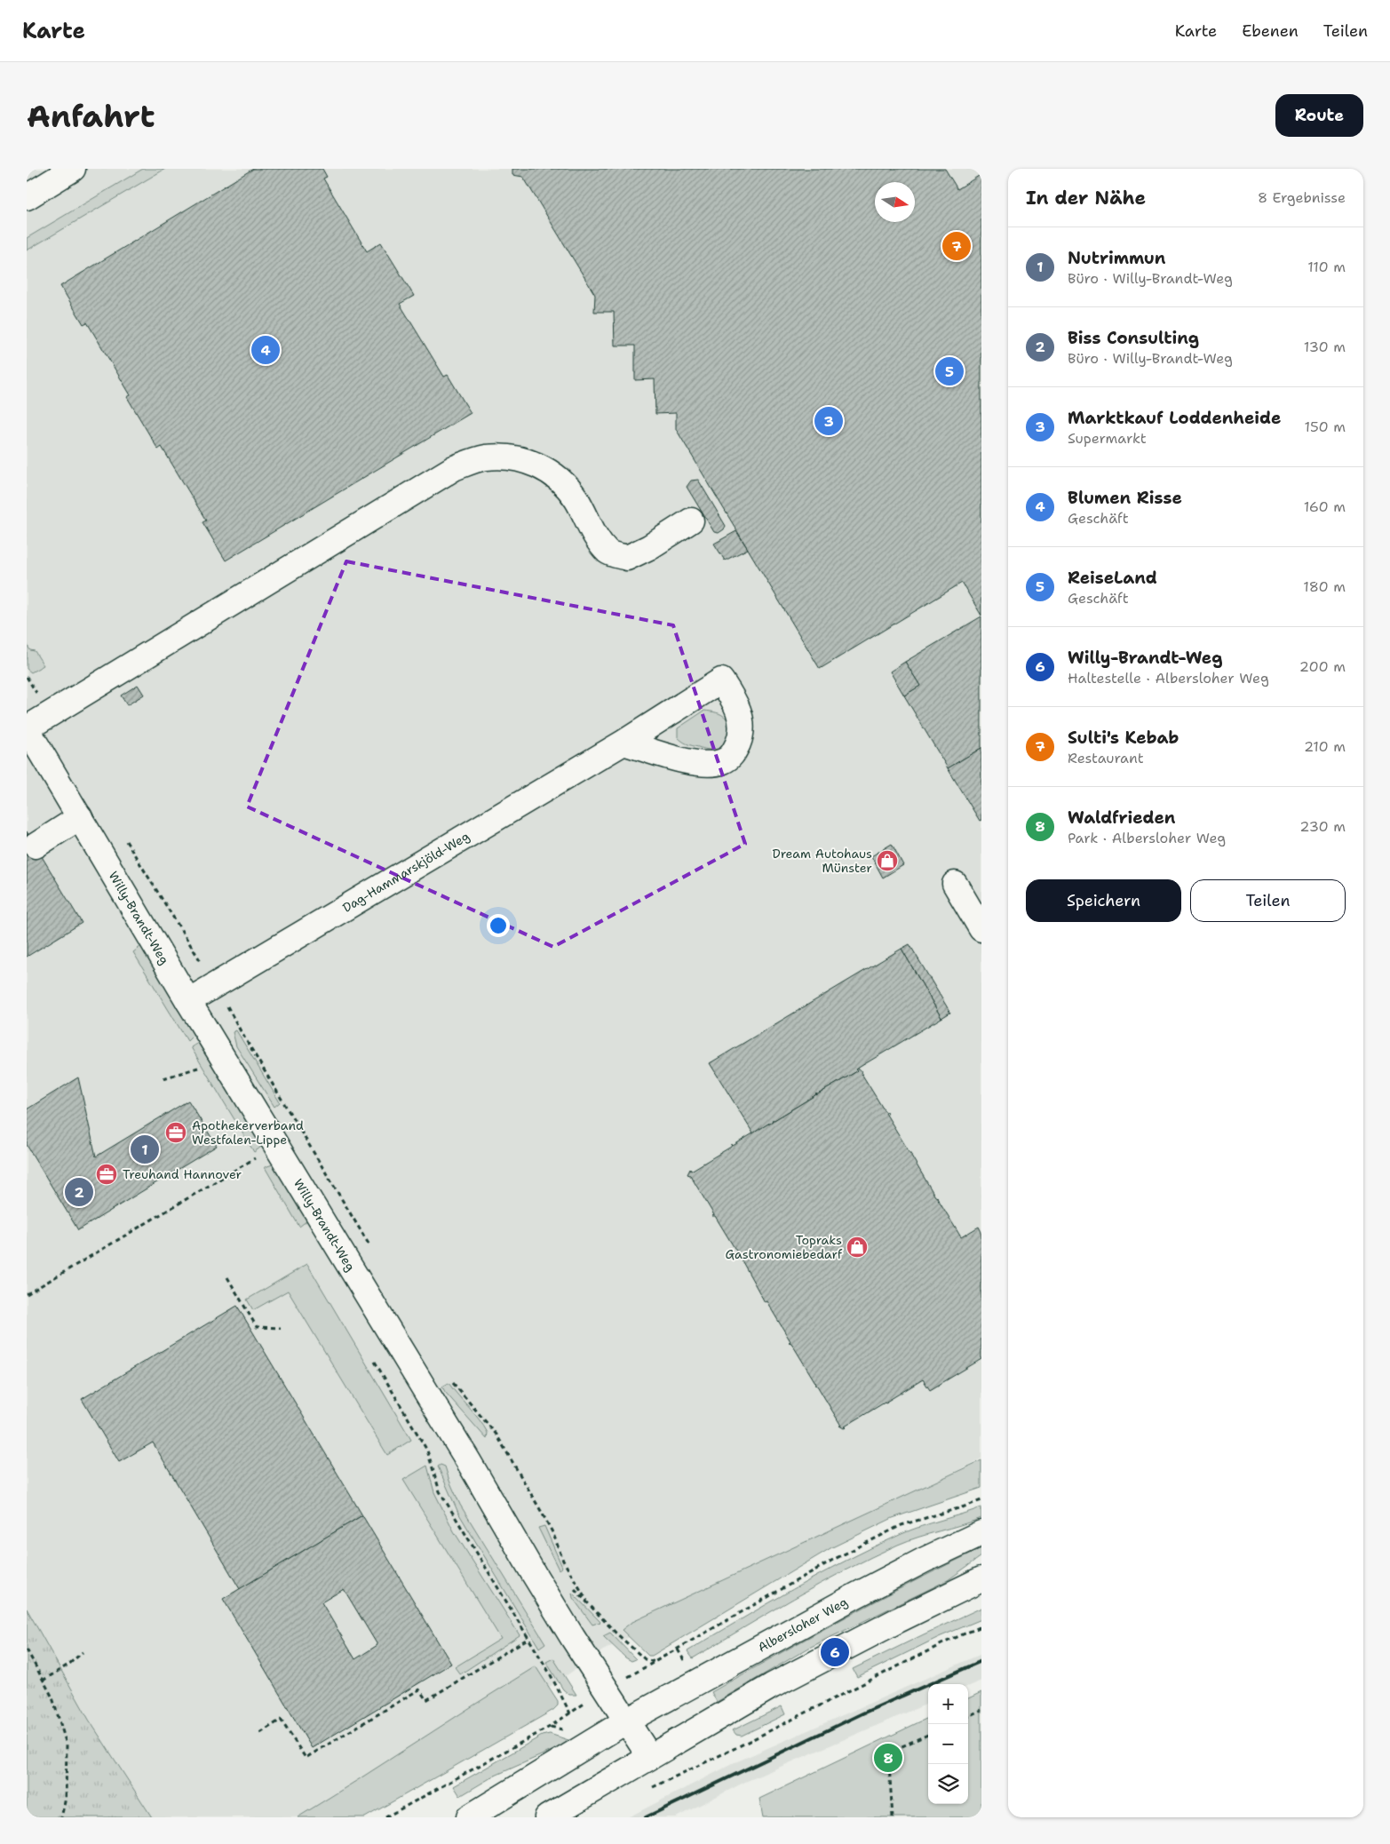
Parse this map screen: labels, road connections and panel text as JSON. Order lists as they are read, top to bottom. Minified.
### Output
{"streets":{"street":["Dag-Hammarskjöld-Weg","Willy-Brandt-Weg","Albersloher Weg"]},"crossings":[["Dag-Hammarskjöld-Weg","Willy-Brandt-Weg"],["Willy-Brandt-Weg","Albersloher Weg"]],"places":{"shop":["Dream Autohaus Münster","Topraks Gastronomiebedarf"],"office":["Apothekerverband Westfalen-Lippe","Treuhand Hannover"]},"north":"right","page":{"header":"Karte","nav":["Karte","Ebenen","Teilen"],"buttons":["Route",["Speichern","Teilen"]],"title":"Anfahrt","heading":["In der Nähe","8 Ergebnisse"],"list":[{"mark":"1","name":"Nutrimmun","note":"Büro · Willy-Brandt-Weg","value":"110 m"},{"mark":"2","name":"Biss Consulting","note":"Büro · Willy-Brandt-Weg","value":"130 m"},{"mark":"3","name":"Marktkauf Loddenheide","note":"Supermarkt","value":"150 m"},{"mark":"4","name":"Blumen Risse","note":"Geschäft","value":"160 m"},{"mark":"5","name":"ReiseLand","note":"Geschäft","value":"180 m"},{"mark":"6","name":"Willy-Brandt-Weg","note":"Haltestelle · Albersloher Weg","value":"200 m"},{"mark":"7","name":"Sulti's Kebab","note":"Restaurant","value":"210 m"},{"mark":"8","name":"Waldfrieden","note":"Park · Albersloher Weg","value":"230 m"}],"pins":["7","4","5","3","1","2","6","8"],"map_buttons":["+","−"]}}
